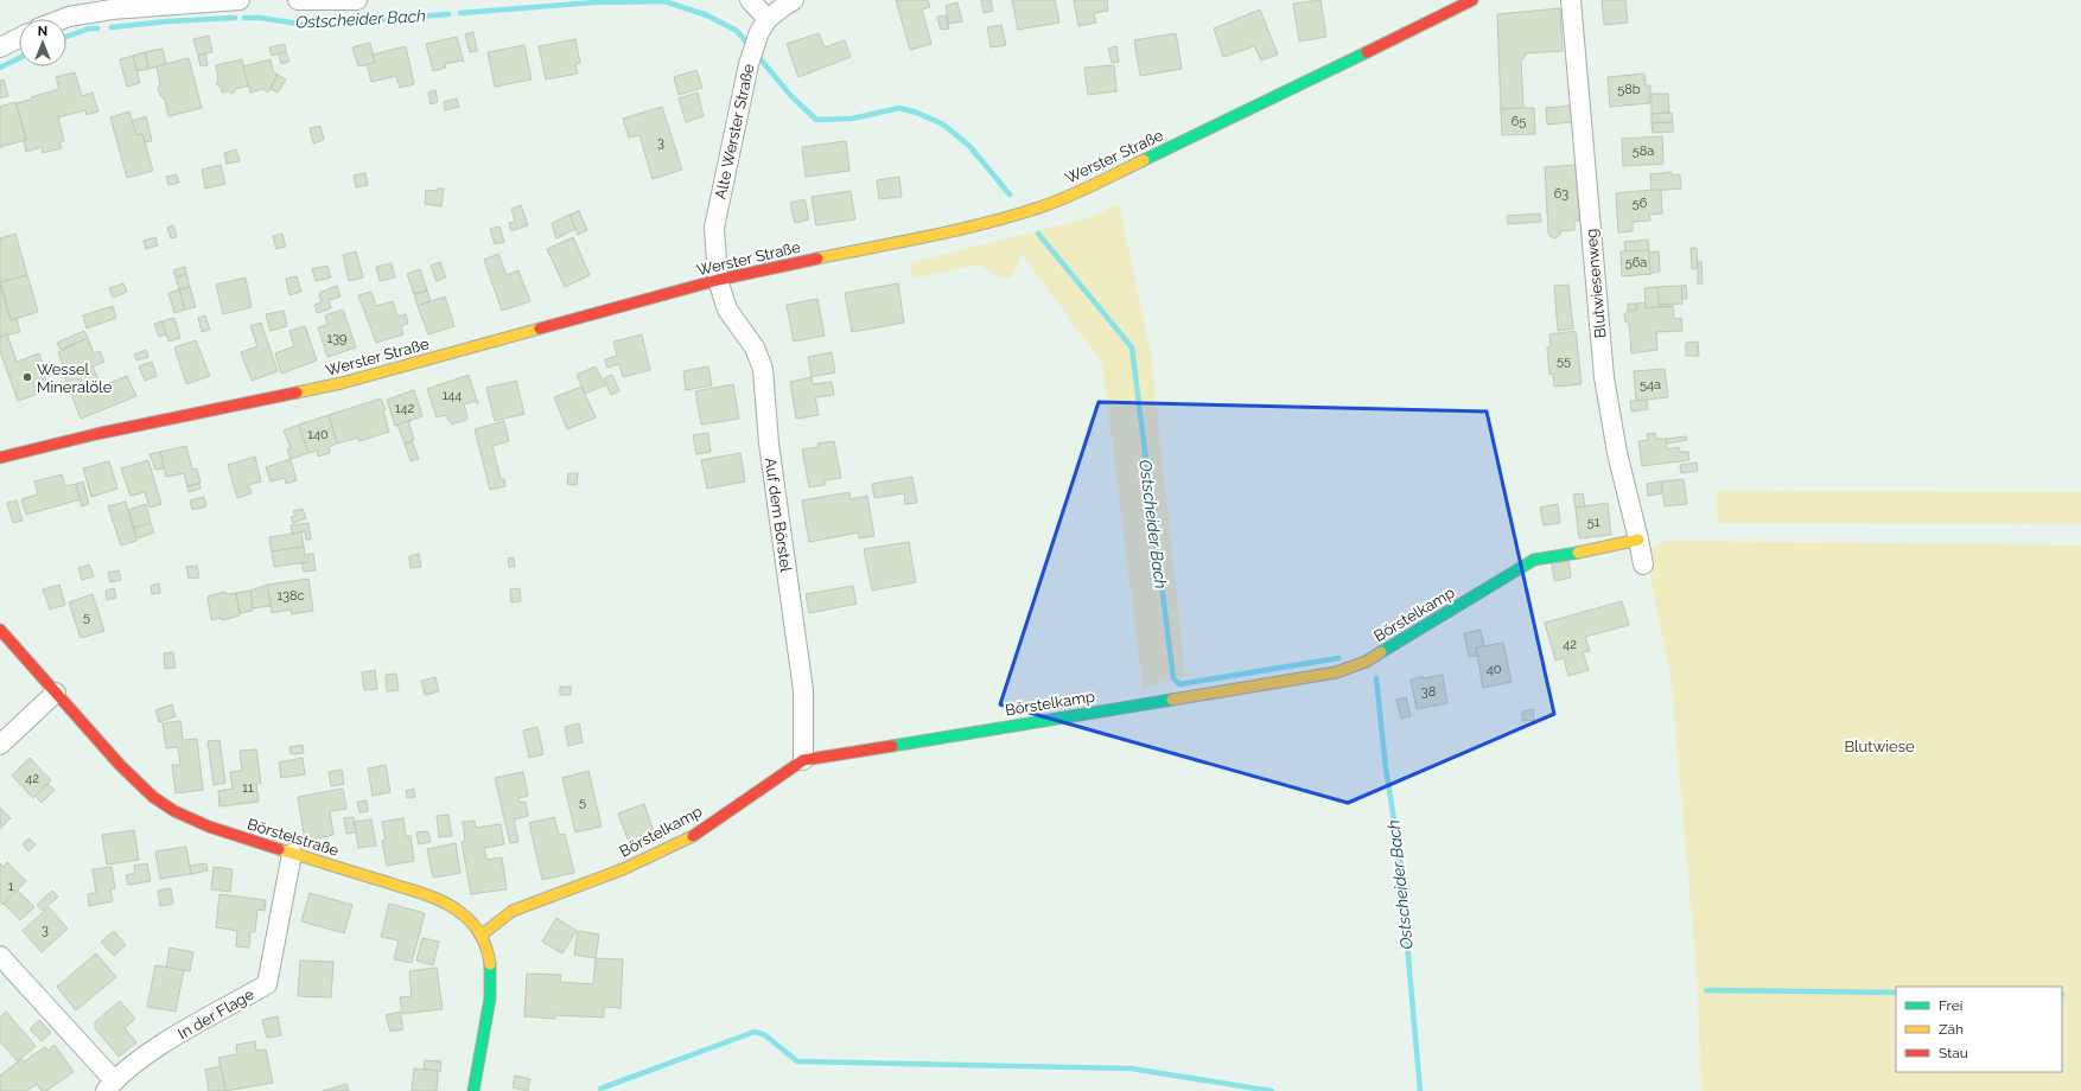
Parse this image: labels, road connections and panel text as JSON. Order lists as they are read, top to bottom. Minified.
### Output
{"streets":{"street":["Alte Werster Straße","Werster Straße","Blutwiesenweg","Auf dem Börstel","Börstelkamp","Börstelstraße","In der Flage"]},"crossings":[["Alte Werster Straße","Werster Straße"],["Alte Werster Straße","Auf dem Börstel"],["Werster Straße","Auf dem Börstel"],["Blutwiesenweg","Börstelkamp"],["Auf dem Börstel","Börstelkamp"],["Börstelkamp","Börstelstraße"],["Börstelstraße","In der Flage"]],"water":["Ostscheider Bach"],"parks":["Blutwiese"],"places":["Wessel Mineralöle"],"house_numbers":["58b","65","3","58a","63","56","56a","139","55","54a","144","142","140","51","138c","5","42","40","38","42","11","5","1","3"],"legend":["Frei","Zäh","Stau"],"north":"top"}
